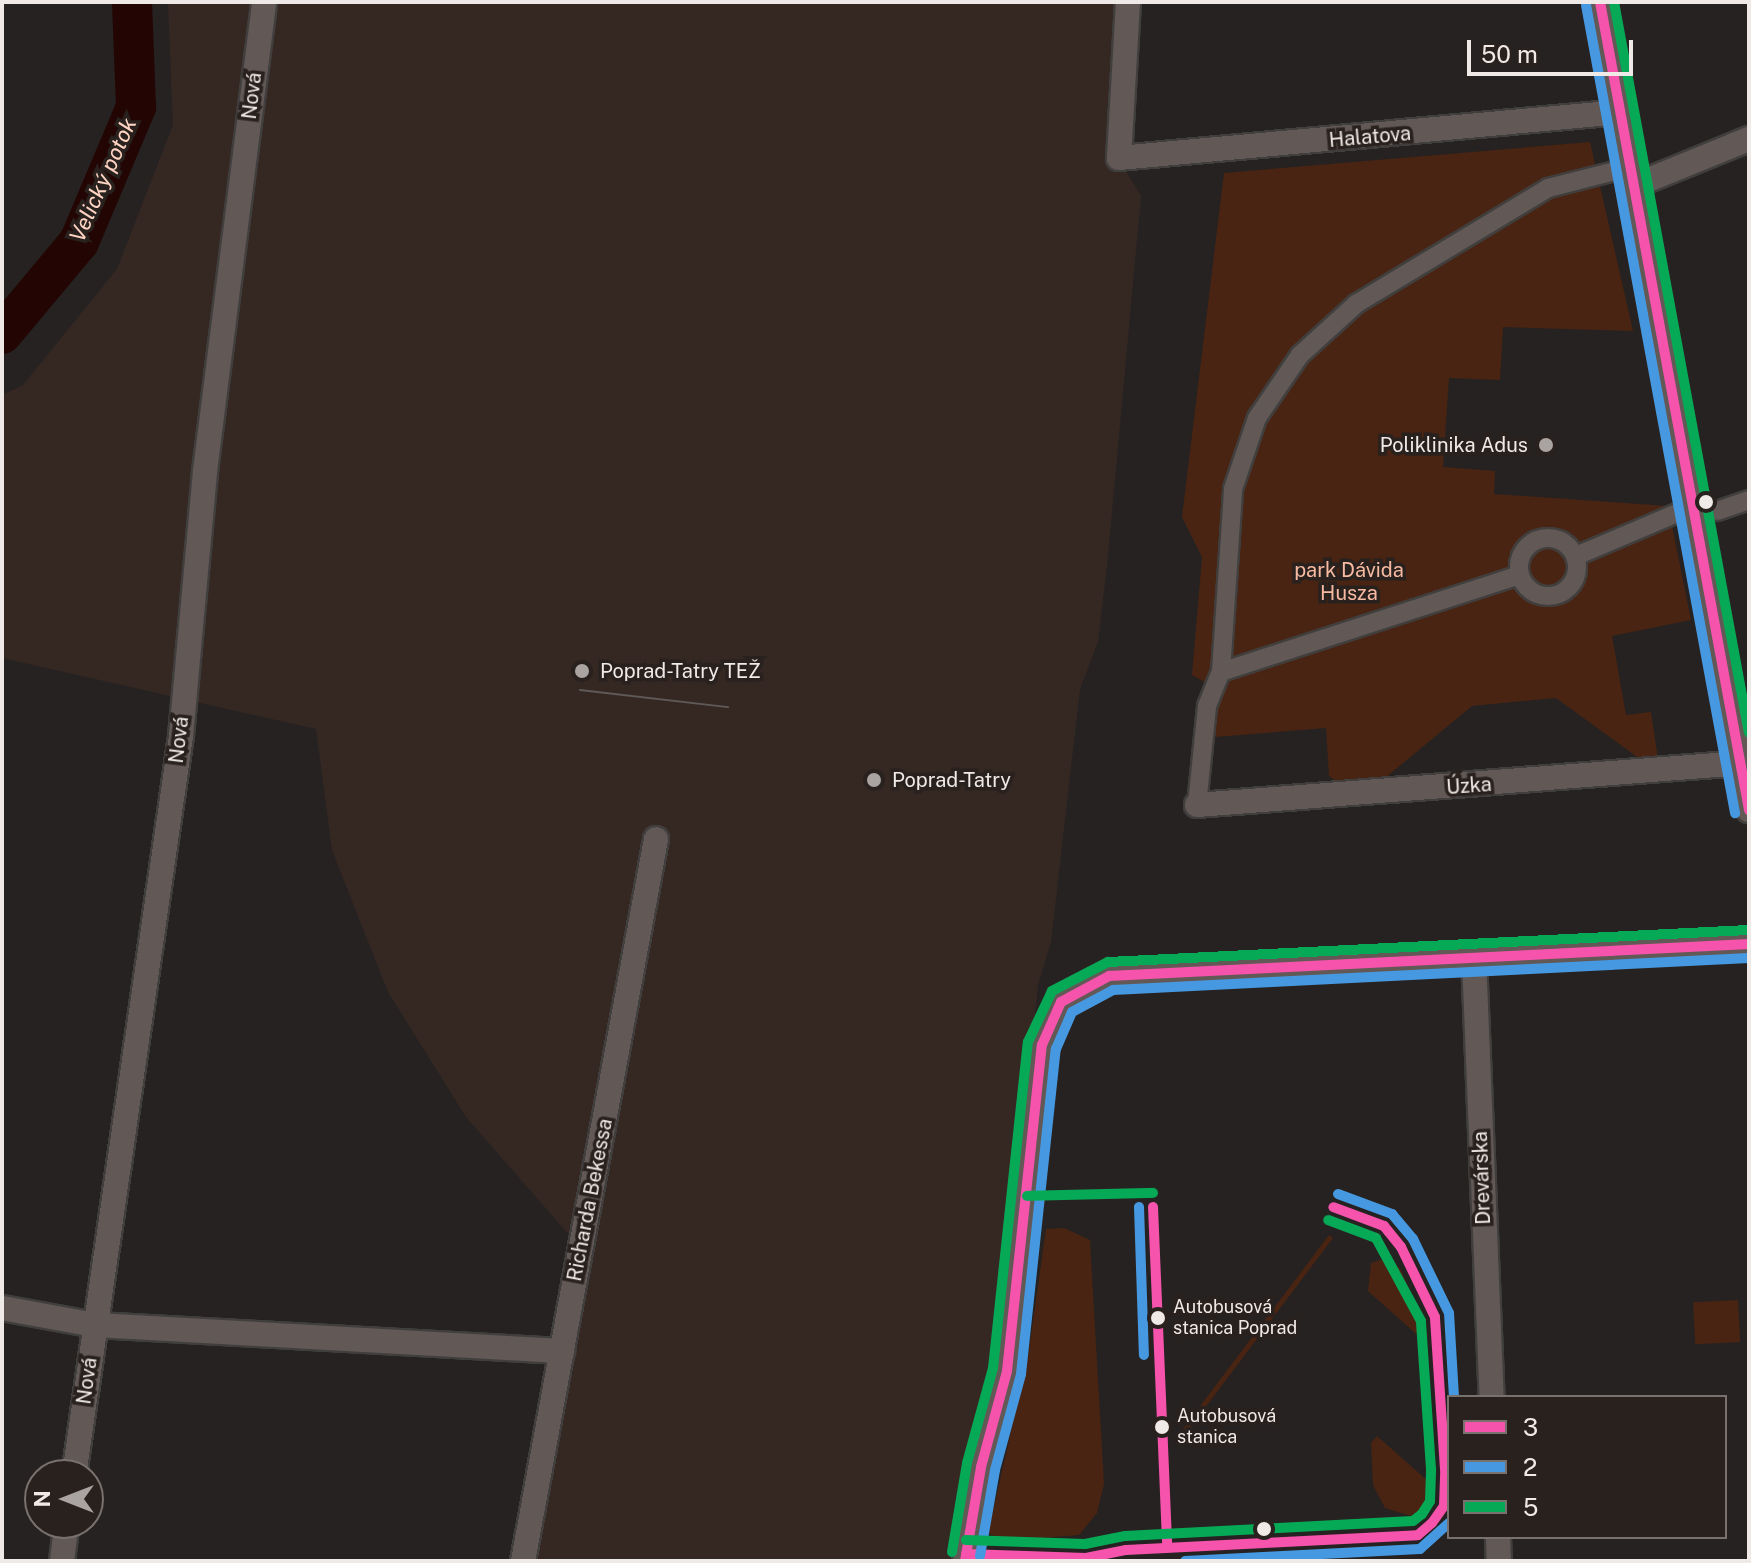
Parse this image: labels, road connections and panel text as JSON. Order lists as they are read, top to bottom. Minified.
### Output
{"streets":{"street":["Nová","Halatova","Úzka","Drevárska","Richarda Bekessa"]},"water":["Velický potok"],"parks":["park Dávida Husza"],"places":["Poliklinika Adus","Poprad-Tatry TEŽ","Poprad-Tatry","Autobusová stanica Poprad","Autobusová stanica"],"lines":["transit line 3","transit line 5","transit line 2"],"legend":["3","2","5"],"scale_bar":"50 m","north":"left"}
